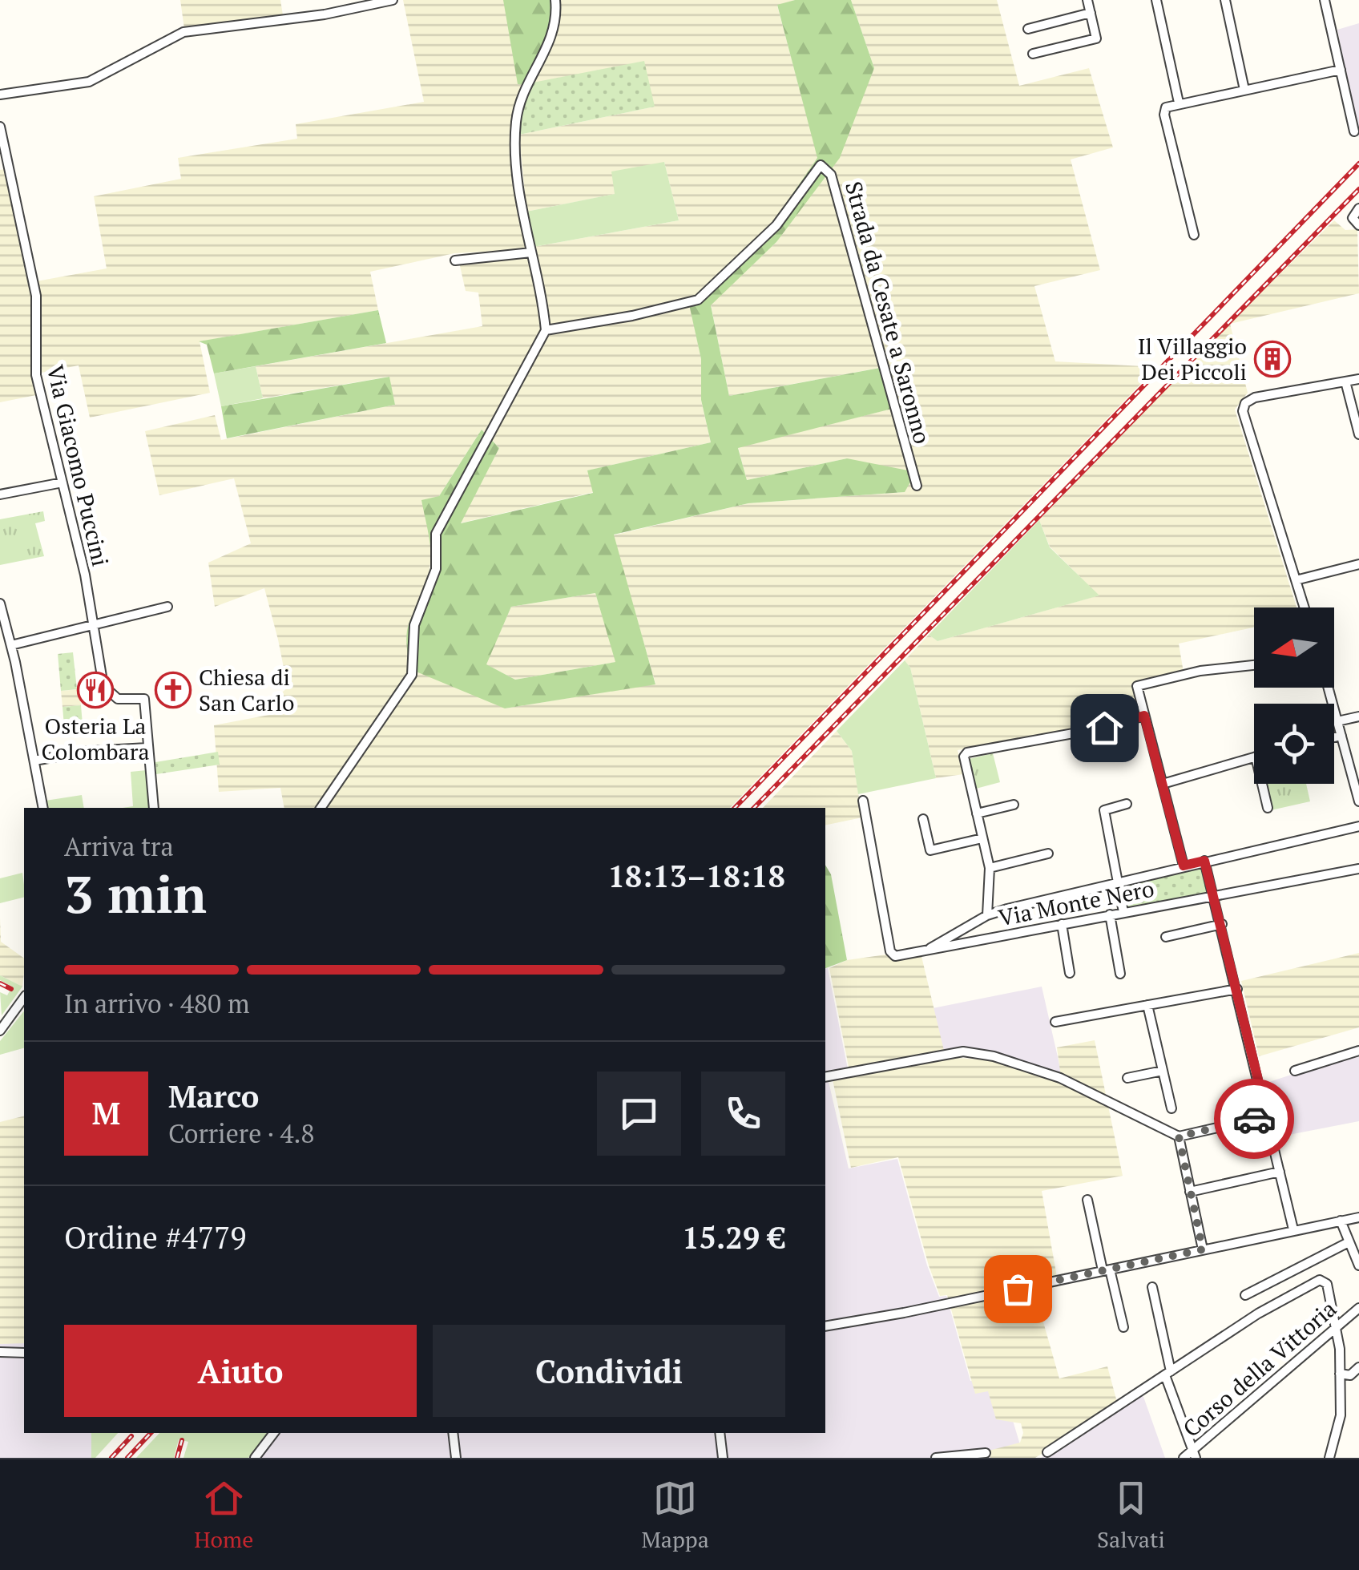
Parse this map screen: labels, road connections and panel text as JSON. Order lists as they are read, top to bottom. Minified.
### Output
{"streets":{"street":["Strada da Cesate a Saronno","Via Giacomo Puccini","Via Monte Nero","Corso della Vittoria"]},"places":{"building":["Il Villaggio Dei Piccoli"],"restaurant":["Osteria La Colombara"],"church":["Chiesa di San Carlo"]},"north":"left","page":{"heading":["3 min","Arriva tra","18:13–18:18"],"panel":["Marco","Corriere · 4.8","Ordine #4779","15.29 €"],"bar":"In arrivo · 480 m","round":"M","buttons":["Aiuto","Condividi"],"tabs":["Home","Mappa","Salvati"]}}
